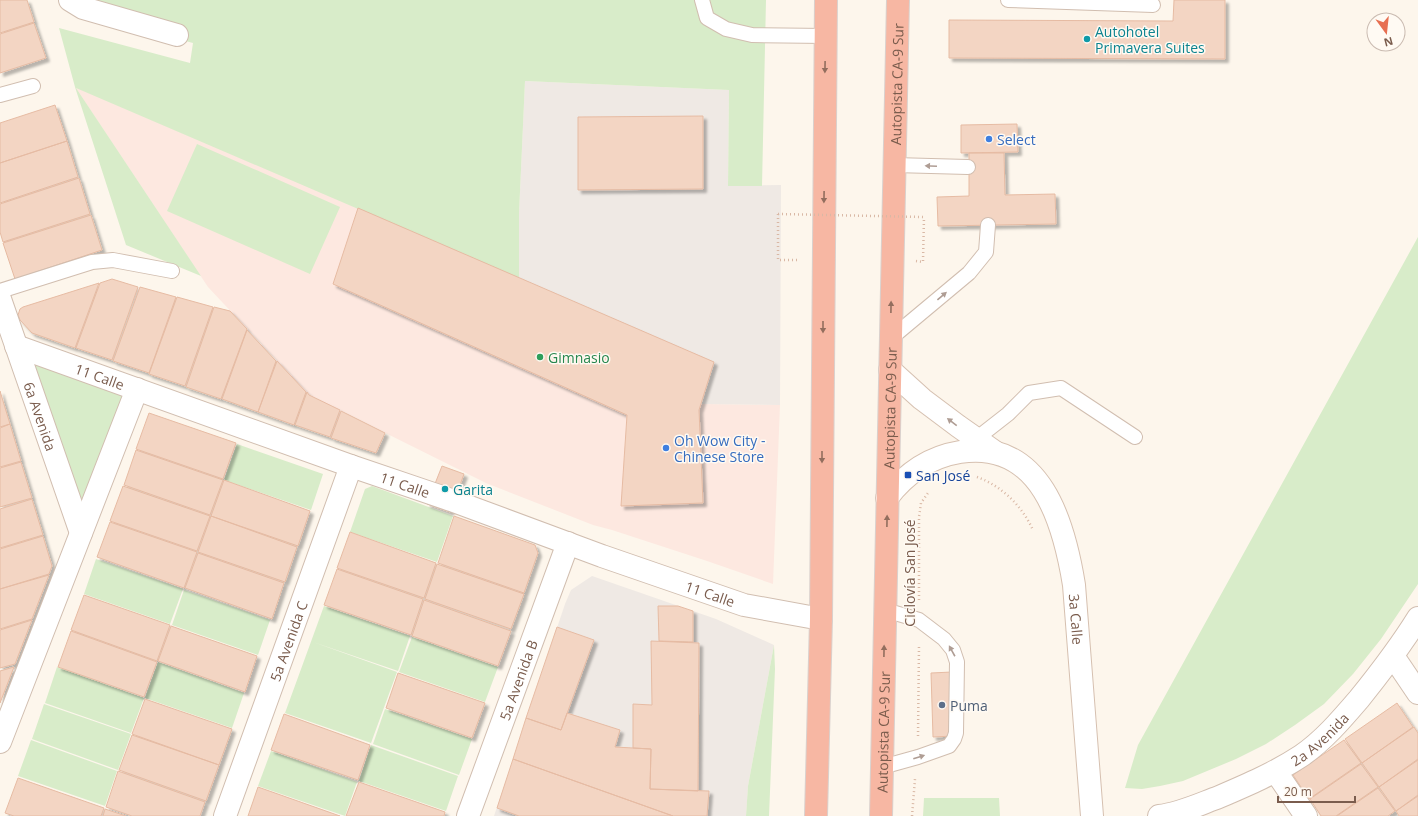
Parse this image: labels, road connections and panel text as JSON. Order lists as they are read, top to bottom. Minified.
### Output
{"streets":{"highway":["Autopista CA-9 Sur"],"street":["11 Calle","6a Avenida","3a Calle","5a Avenida C","5a Avenida B","2a Avenida"],"path":["Ciclovía San José"]},"crossings":[["Autopista CA-9 Sur","3a Calle"],["11 Calle","6a Avenida"],["11 Calle","5a Avenida C"],["11 Calle","5a Avenida B"]],"places":{"other":["Autohotel Primavera Suites","Select","Gimnasio","Oh Wow City - Chinese Store","Garita","Puma"],"transit":["San José"]},"scale_bar":"20 m","north":"bottom"}
